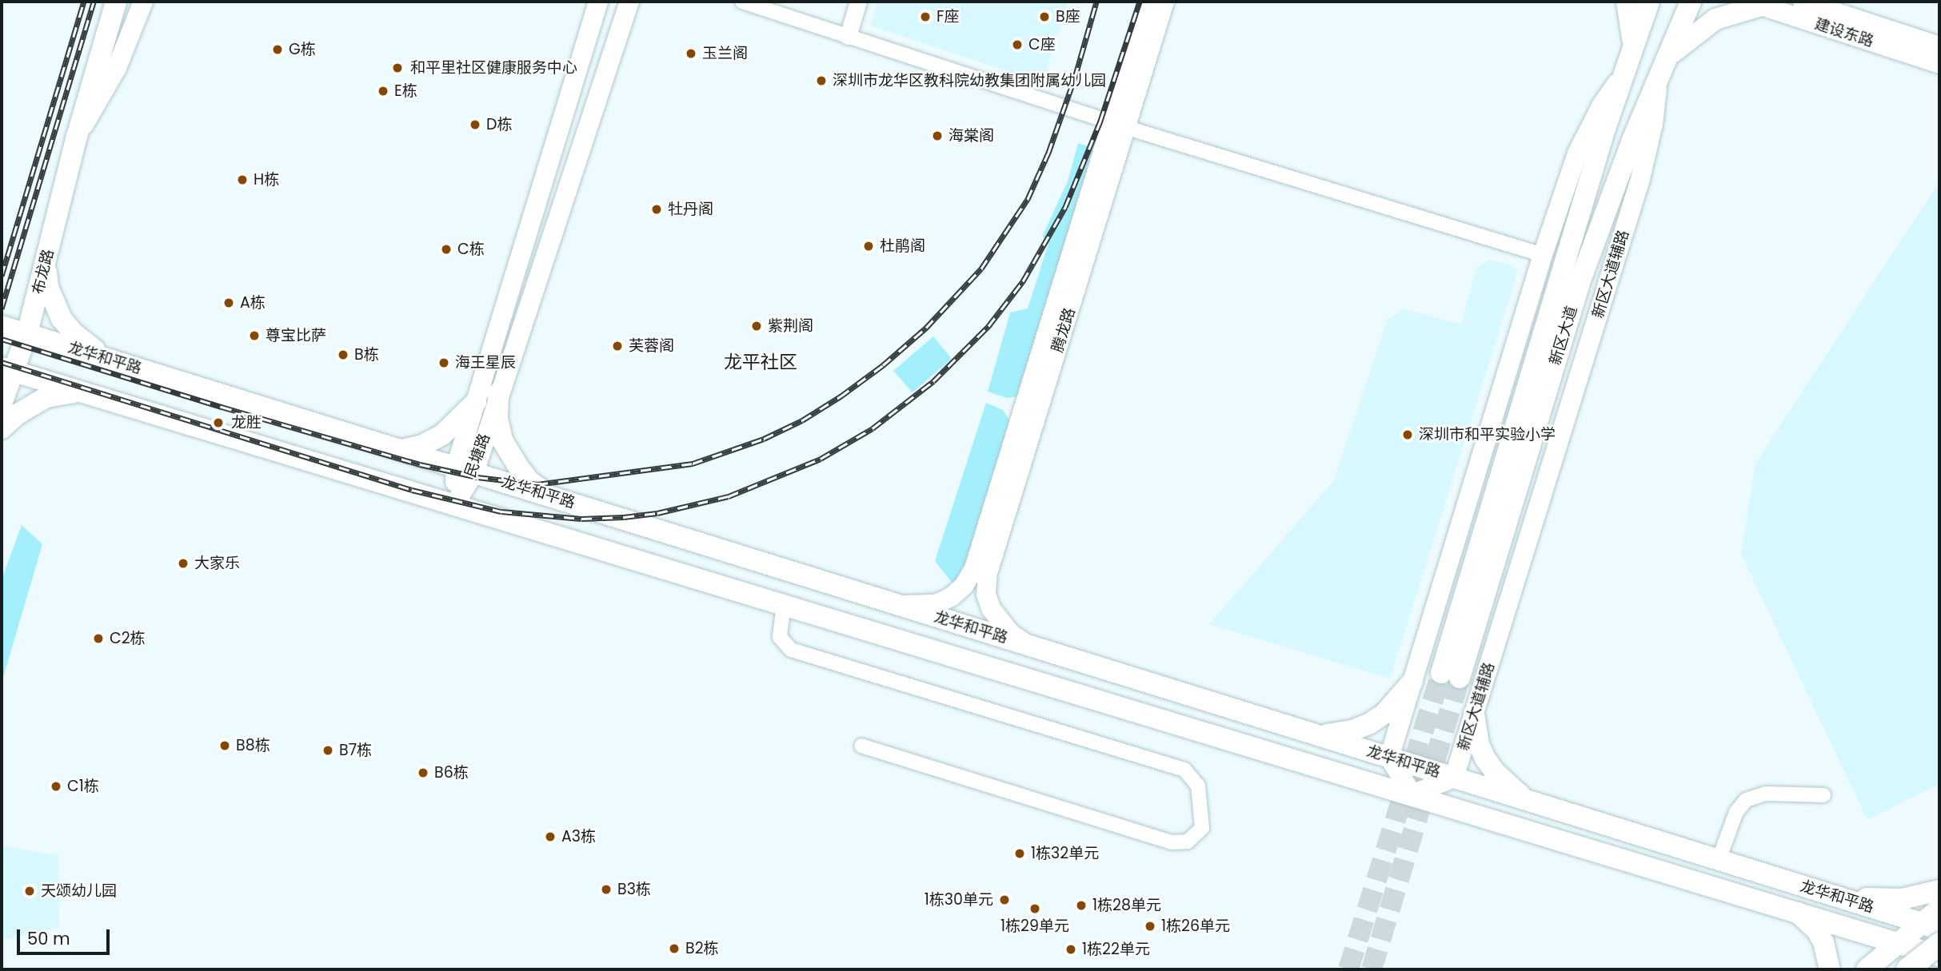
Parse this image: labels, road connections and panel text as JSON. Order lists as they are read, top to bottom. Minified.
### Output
{"streets":{"main road":["建设东路","布龙路","新区大道辅路","腾龙路","新区大道","龙华和平路","民塘路"]},"crossings":[["布龙路","龙华和平路"],["新区大道辅路","新区大道"],["新区大道辅路","龙华和平路"],["腾龙路","龙华和平路"],["龙华和平路","民塘路"]],"districts":["龙平社区"],"places":["F座","B座","C座","G栋","玉兰阁","和平里社区健康服务中心","深圳市龙华区教科院幼教集团附属幼儿园","E栋","D栋","海棠阁","H栋","牡丹阁","杜鹃阁","C栋","A栋","紫荆阁","尊宝比萨","芙蓉阁","B栋","海王星辰","龙胜","深圳市和平实验小学","大家乐","C2栋","B8栋","B7栋","B6栋","C1栋","A3栋","1栋32单元","B3栋","天颂幼儿园","1栋30单元","1栋28单元","1栋29单元","1栋26单元","B2栋","1栋22单元"],"scale_bar":"50 m"}
